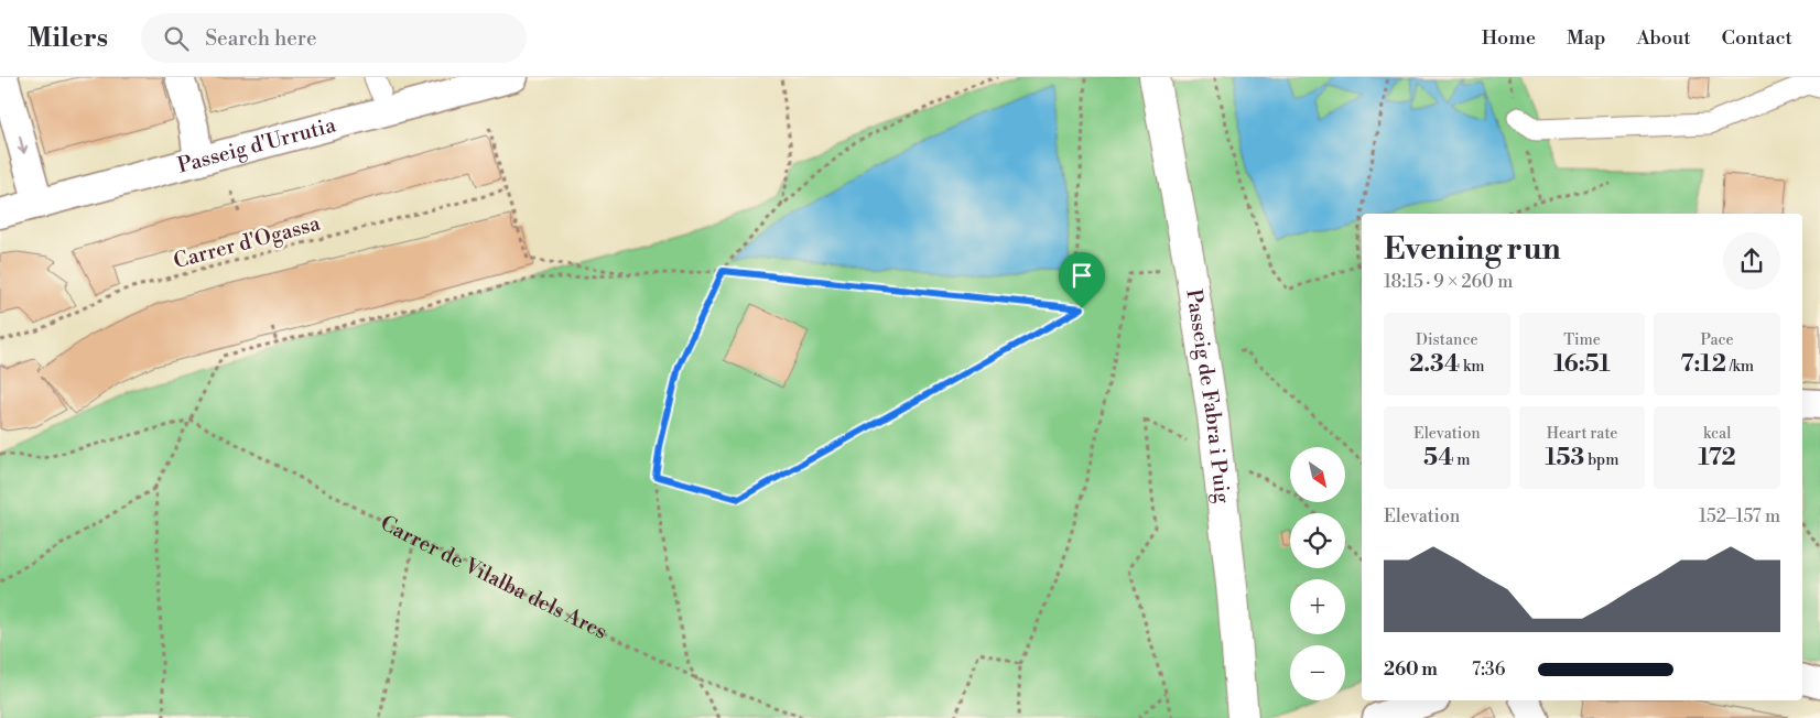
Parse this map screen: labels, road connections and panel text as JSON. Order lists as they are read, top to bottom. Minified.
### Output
{"streets":{"street":["Passeig d'Urrutia","Passeig de Fabra i Puig"],"path":["Carrer d'Ogassa","Carrer de Vilalba dels Arcs"]},"north":"bottom right","page":{"header":"Milers","search":"Search here","nav":["Home","Map","About","Contact"],"heading":["Evening run","18:15 · 9 × 260 m"],"stats":[["Distance","2.34 km"],["Time","16:51"],["Pace","7:12 /km"],["Elevation","54 m"],["Heart rate","153 bpm"],["kcal","172"]],"map_buttons":["+","−"],"chart":["Elevation","152–157 m"],"list":[{"name":"260 m","note":"7:36"}]}}
